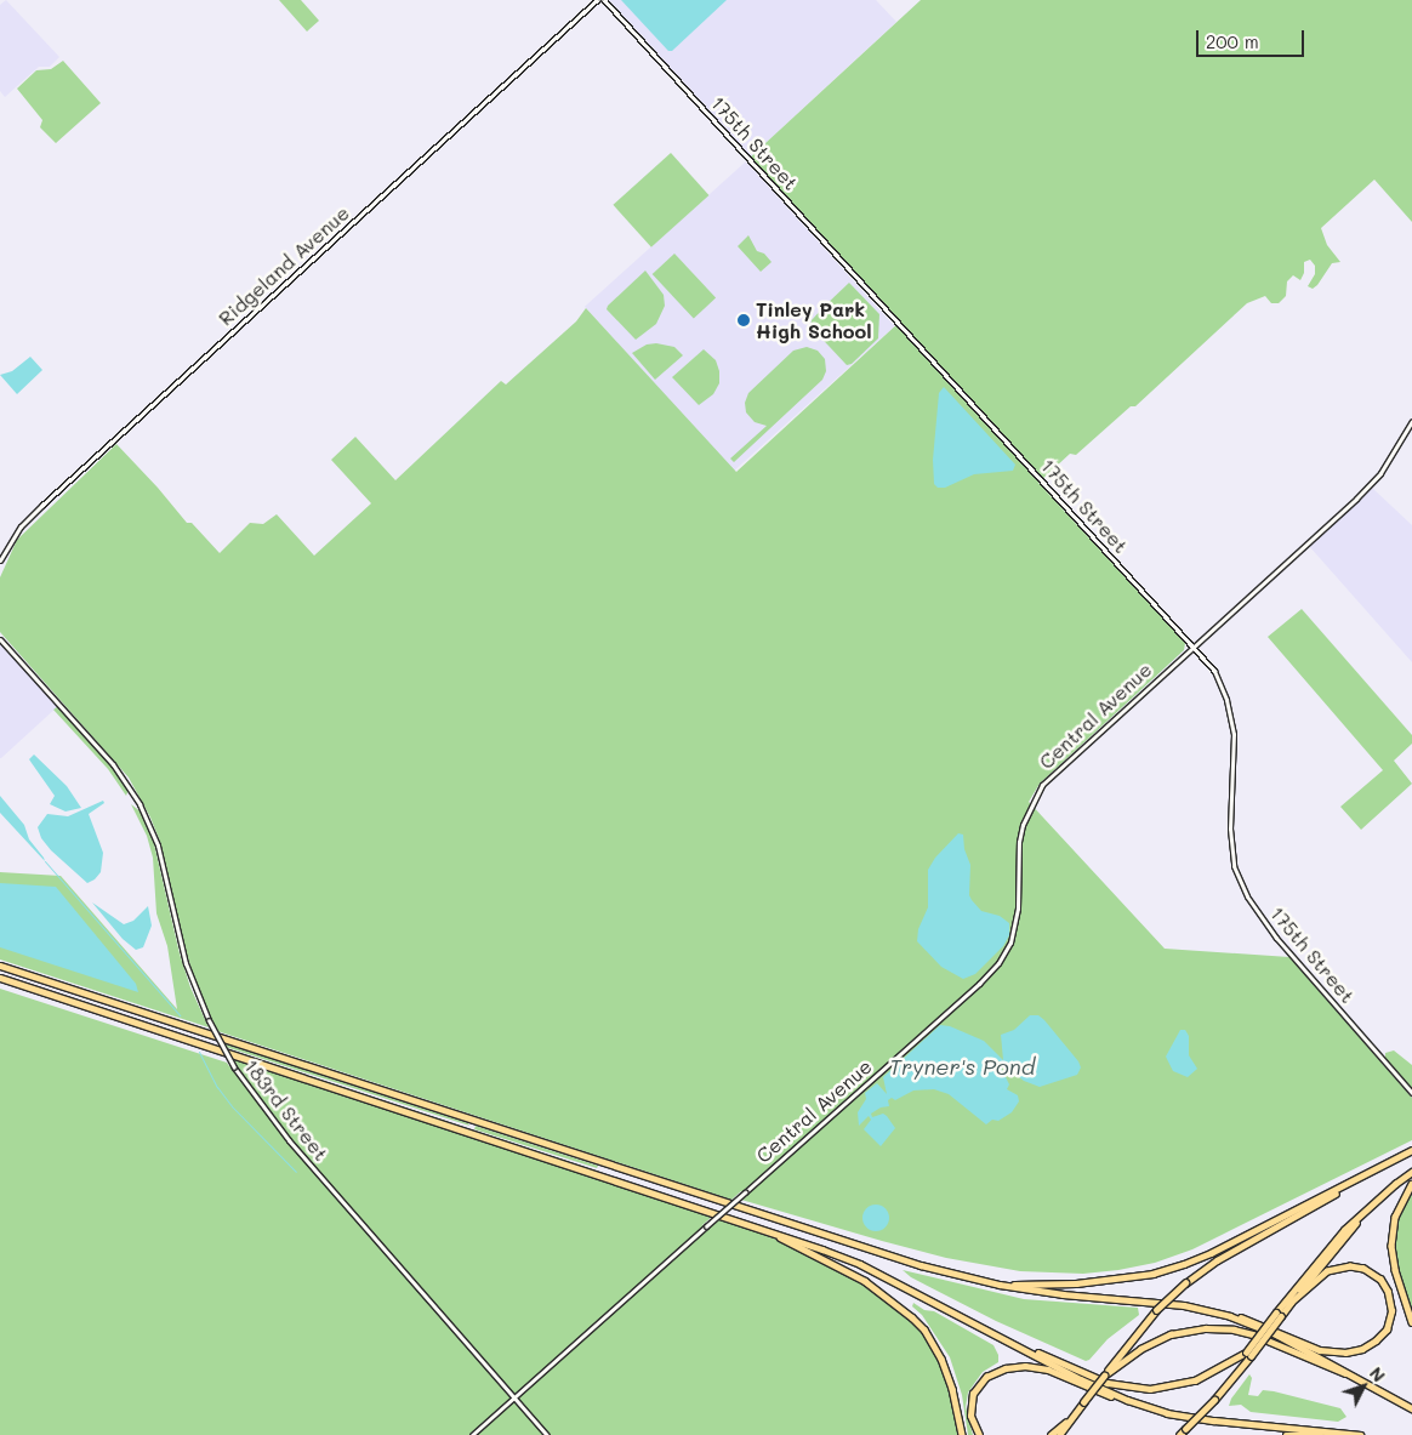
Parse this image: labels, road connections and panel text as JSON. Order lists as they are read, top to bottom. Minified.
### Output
{"streets":{"street":["175th Street","Ridgeland Avenue","Central Avenue","183rd Street"]},"crossings":[["175th Street","Central Avenue"],["Central Avenue","183rd Street"]],"water":["Tryner's Pond"],"places":["Tinley Park High School"],"scale_bar":"200 m","north":"top right"}
